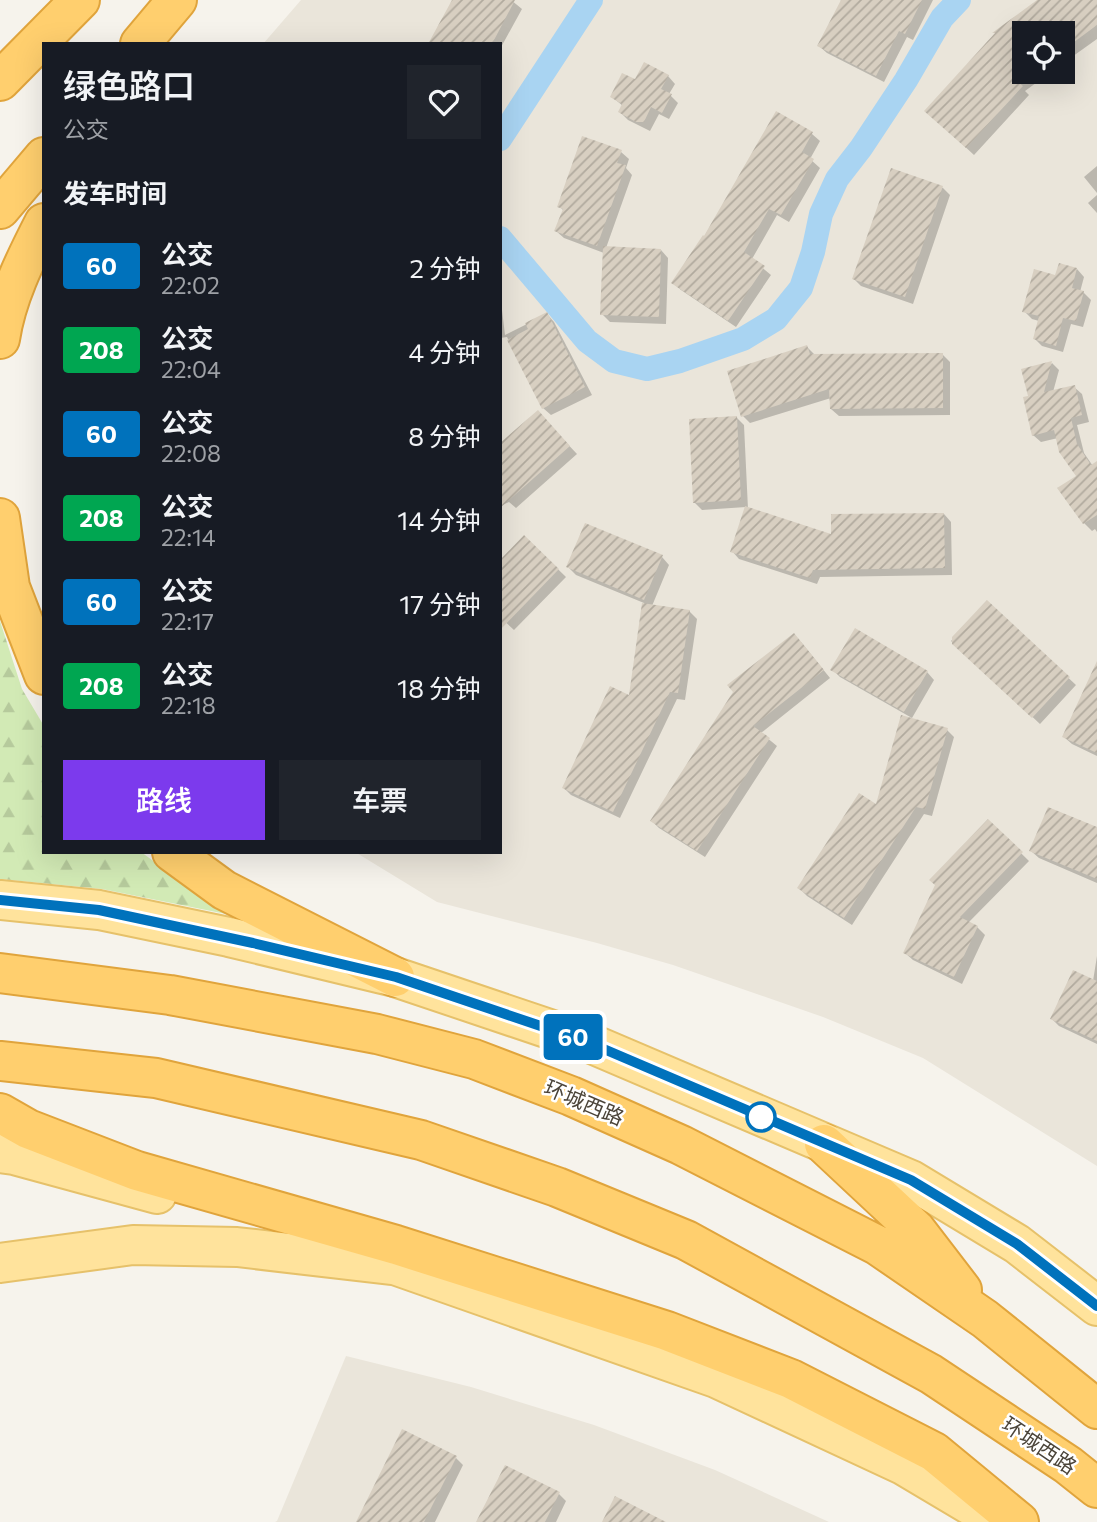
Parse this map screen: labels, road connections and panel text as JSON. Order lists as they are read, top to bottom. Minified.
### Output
{"streets":{"highway":["环城西路"]},"lines":["bus line 60"],"page":{"on_map":"60","heading":[["绿色路口","公交"],"发车时间"],"list":[{"mark":"60","name":"公交","note":"22:02","value":"2 分钟"},{"mark":"208","name":"公交","note":"22:04","value":"4 分钟"},{"mark":"60","name":"公交","note":"22:08","value":"8 分钟"},{"mark":"208","name":"公交","note":"22:14","value":"14 分钟"},{"mark":"60","name":"公交","note":"22:17","value":"17 分钟"},{"mark":"208","name":"公交","note":"22:18","value":"18 分钟"}],"buttons":["路线","车票"]}}
